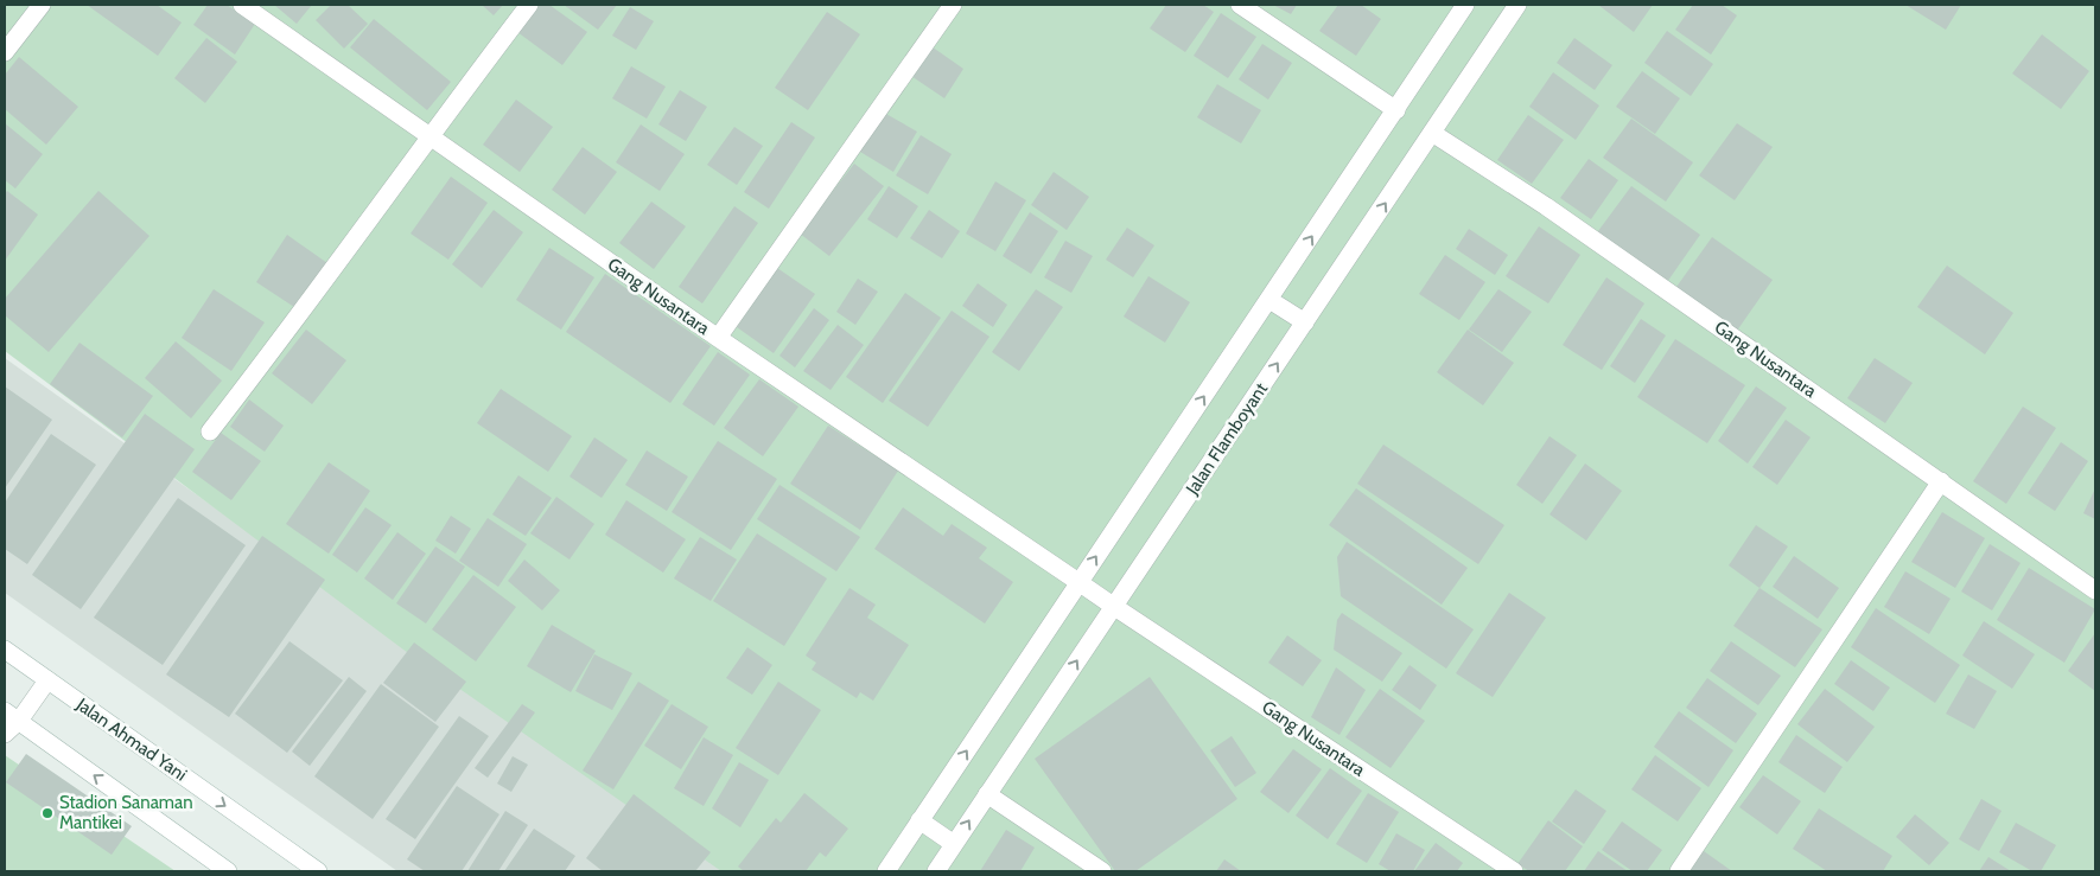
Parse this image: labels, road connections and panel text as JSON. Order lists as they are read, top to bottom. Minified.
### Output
{"streets":{"street":["Gang Nusantara","Jalan Flamboyant","Jalan Ahmad Yani"]},"crossings":[["Gang Nusantara","Jalan Flamboyant"]],"places":["Stadion Sanaman Mantikei"]}
